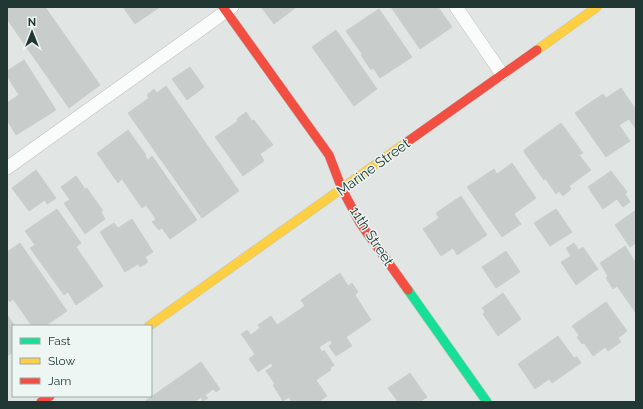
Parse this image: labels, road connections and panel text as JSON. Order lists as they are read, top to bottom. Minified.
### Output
{"streets":{"street":["Marine Street","11th Street"]},"crossings":[["Marine Street","11th Street"]],"legend":["Fast","Slow","Jam"],"north":"top"}
